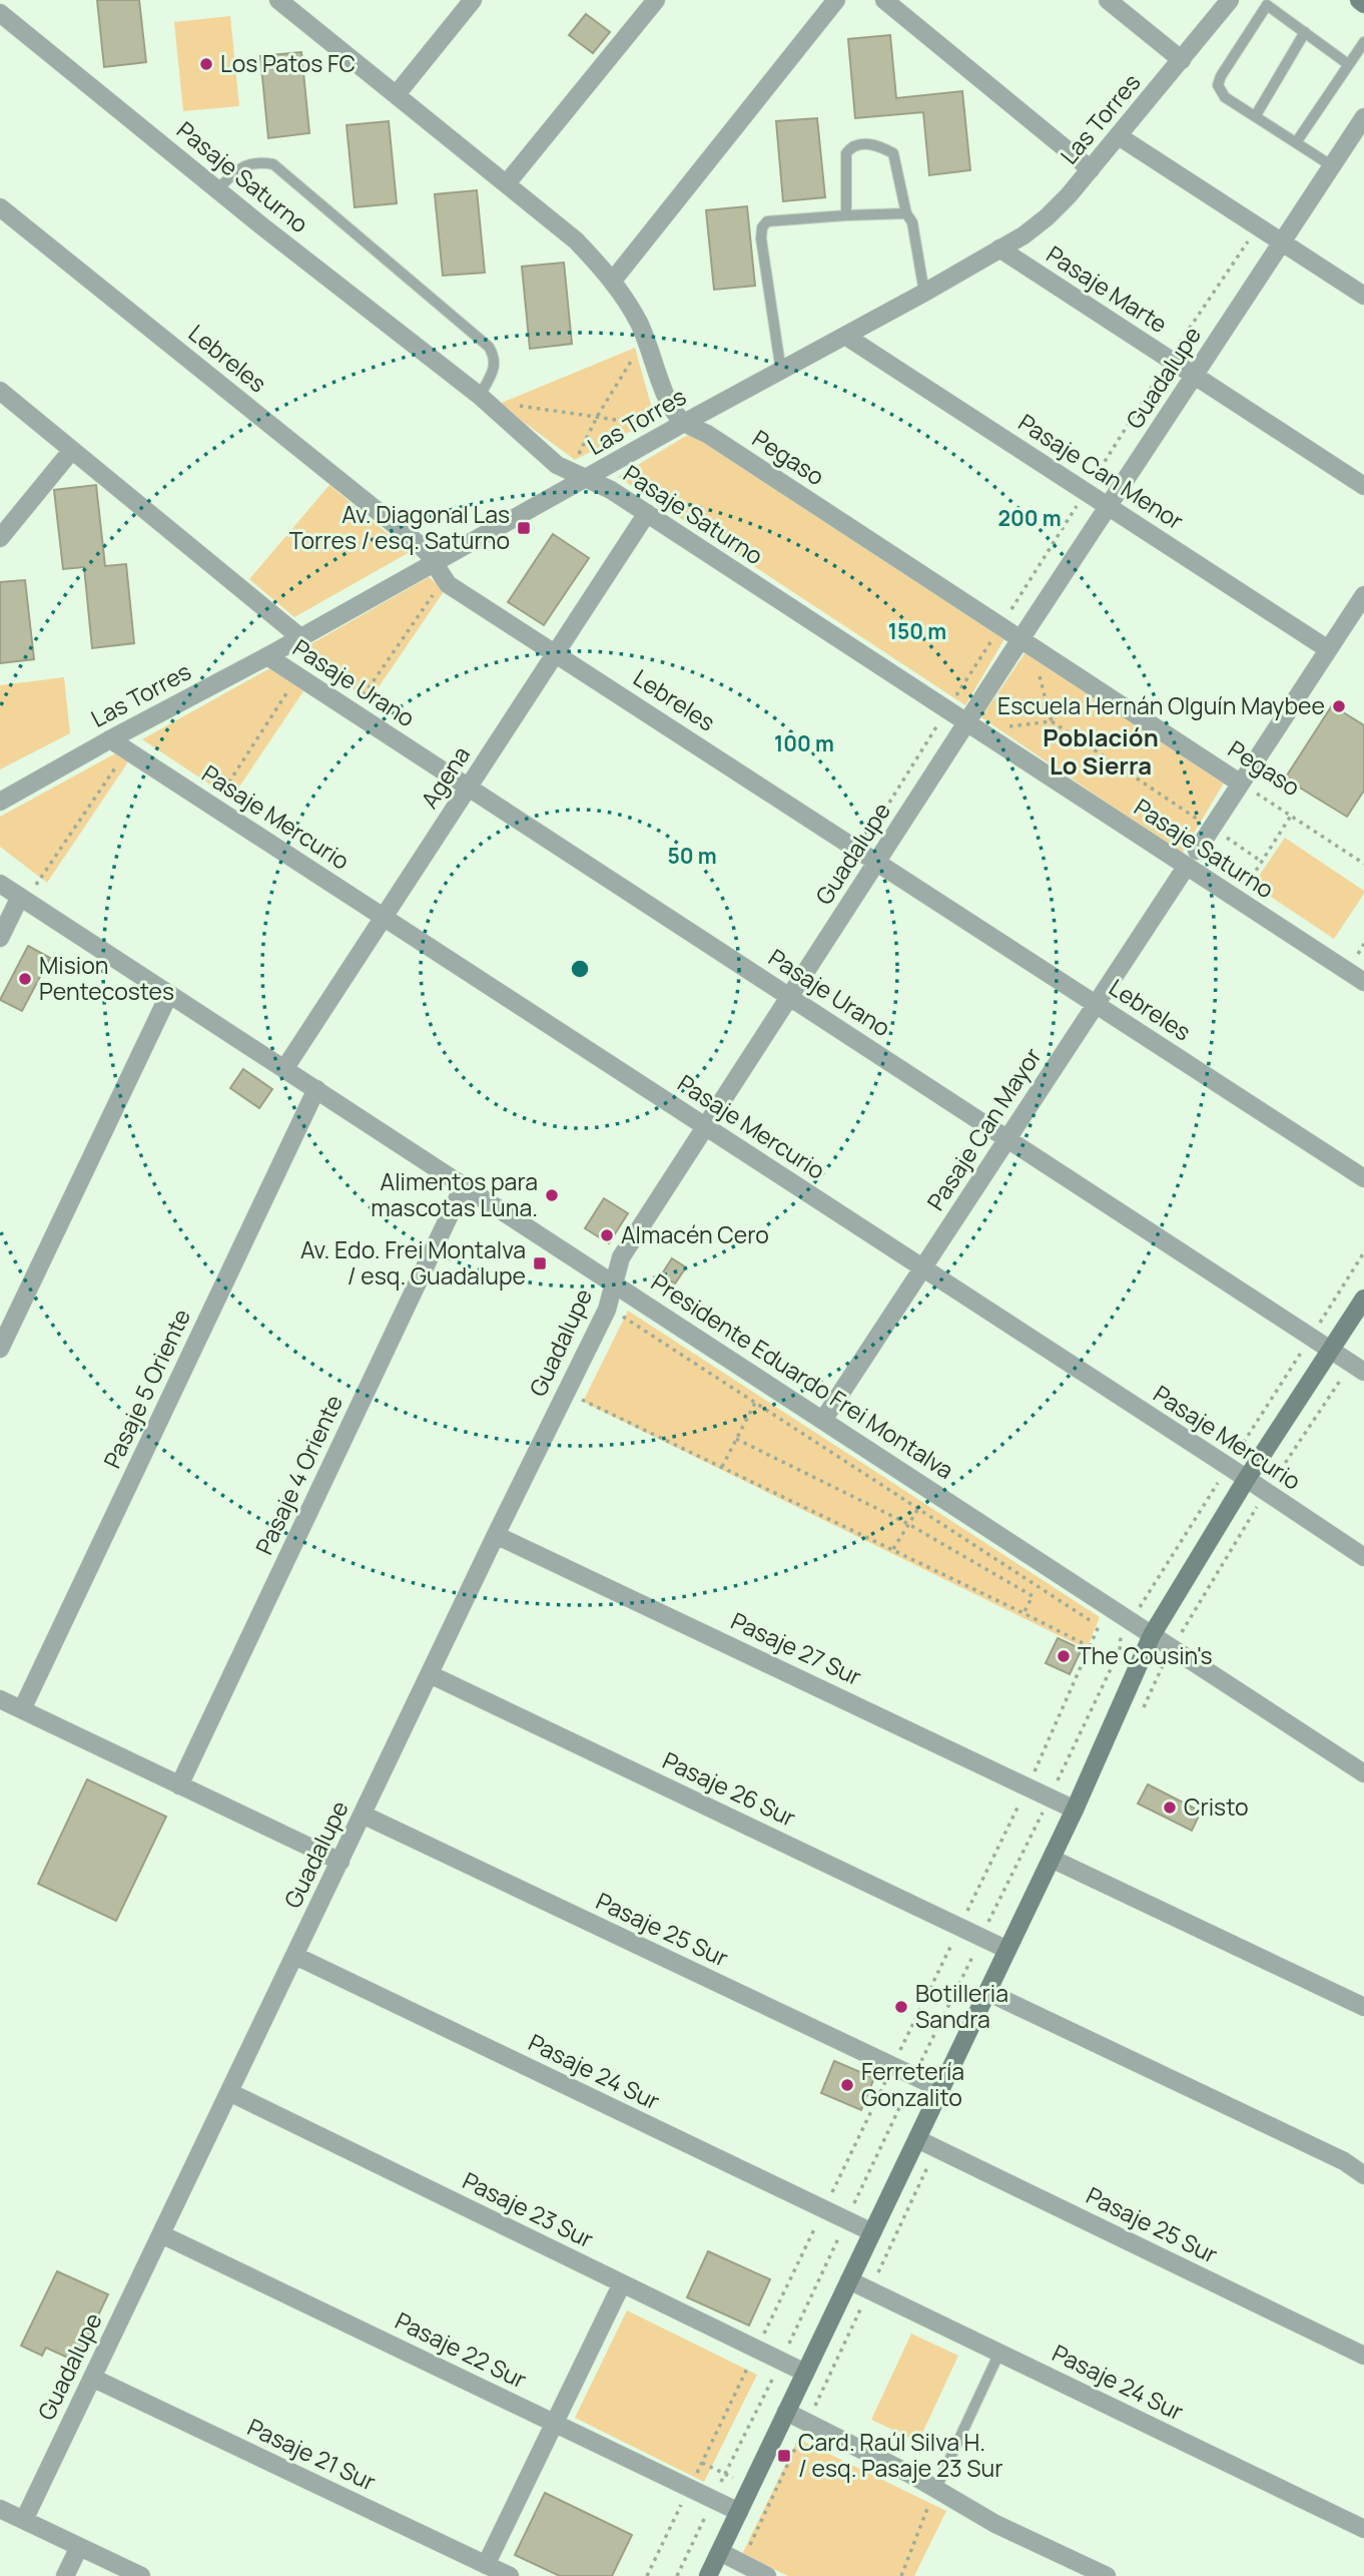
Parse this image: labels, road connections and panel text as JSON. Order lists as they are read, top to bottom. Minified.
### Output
{"streets":{"street":["Las Torres","Pasaje Saturno","Pasaje Marte","Lebreles","Guadalupe","Pegaso","Pasaje Can Menor","Pasaje Urano","Agena","Pasaje Mercurio","Pasaje Can Mayor","Presidente Eduardo Frei Montalva","Pasaje 5 Oriente","Pasaje 4 Oriente","Pasaje 27 Sur","Pasaje 26 Sur","Pasaje 25 Sur","Pasaje 24 Sur","Pasaje 23 Sur","Pasaje 22 Sur","Pasaje 21 Sur"]},"crossings":[["Las Torres","Pasaje Saturno"],["Las Torres","Pasaje Marte"],["Las Torres","Lebreles"],["Las Torres","Pegaso"],["Las Torres","Pasaje Can Menor"],["Las Torres","Pasaje Urano"],["Las Torres","Pasaje Mercurio"],["Pasaje Saturno","Guadalupe"],["Pasaje Saturno","Agena"],["Pasaje Saturno","Pasaje Can Mayor"],["Pasaje Marte","Guadalupe"],["Lebreles","Guadalupe"],["Lebreles","Agena"],["Lebreles","Pasaje Can Mayor"],["Guadalupe","Pegaso"],["Guadalupe","Pasaje Can Menor"],["Guadalupe","Pasaje Urano"],["Guadalupe","Pasaje Mercurio"],["Guadalupe","Presidente Eduardo Frei Montalva"],["Guadalupe","Pasaje 27 Sur"],["Guadalupe","Pasaje 26 Sur"],["Guadalupe","Pasaje 25 Sur"],["Guadalupe","Pasaje 24 Sur"],["Guadalupe","Pasaje 23 Sur"],["Guadalupe","Pasaje 22 Sur"],["Guadalupe","Pasaje 21 Sur"],["Pasaje Urano","Agena"],["Pasaje Urano","Pasaje Can Mayor"],["Agena","Pasaje Mercurio"],["Agena","Presidente Eduardo Frei Montalva"],["Pasaje Mercurio","Pasaje Can Mayor"],["Pasaje Can Mayor","Presidente Eduardo Frei Montalva"],["Presidente Eduardo Frei Montalva","Pasaje 5 Oriente"],["Presidente Eduardo Frei Montalva","Pasaje 4 Oriente"]],"districts":["Población Lo Sierra"],"places":{"other":["Los Patos FC","Escuela Hernán Olguín Maybee","Mision Pentecostes","Alimentos para mascotas Luna.","Almacén Cero","The Cousin's","Cristo","Botilleria Sandra","Ferretería Gonzalito"],"transit":["Av. Diagonal Las Torres / esq. Saturno","Av. Edo. Frei Montalva / esq. Guadalupe","Card. Raúl Silva H. / esq. Pasaje 23 Sur"]},"rings":["200 m","150 m","100 m","50 m"]}
